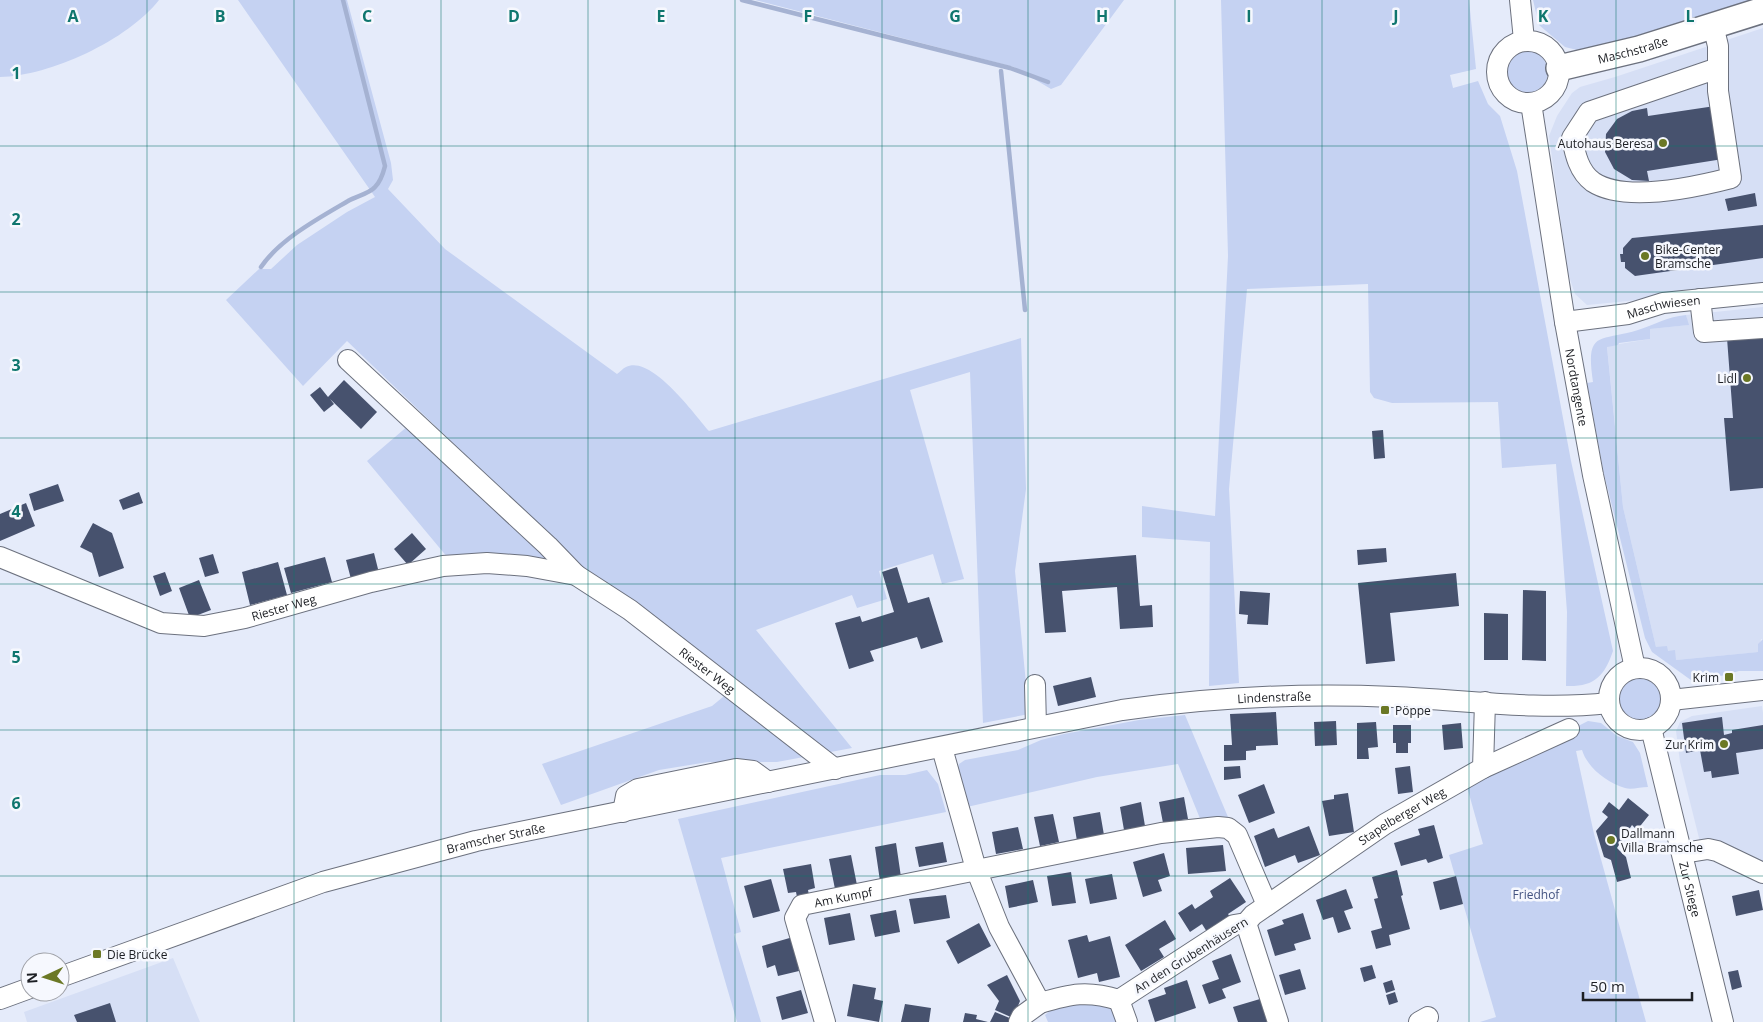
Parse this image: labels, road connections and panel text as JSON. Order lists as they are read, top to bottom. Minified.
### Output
{"streets":{"main road":["Maschstraße"],"street":["Maschwiesen","Nordtangente","Riester Weg","Lindenstraße","Stapelberger Weg","Bramscher Straße","Zur Stiege","Am Kumpf","An den Grubenhäusern"]},"crossings":[["Maschstraße","Nordtangente"],["Maschwiesen","Nordtangente"],["Nordtangente","Lindenstraße"],["Nordtangente","Zur Stiege"],["Riester Weg","Bramscher Straße"],["Lindenstraße","Bramscher Straße"],["Lindenstraße","Zur Stiege"],["Stapelberger Weg","An den Grubenhäusern"]],"parks":["Friedhof"],"places":{"other":["Autohaus Beresa","Bike-Center Bramsche","Lidl","Zur Krim","Dallmann Villa Bramsche"],"transit":["Krim","Pöppe","Die Brücke"]},"scale_bar":"50 m","north":"left","grid":{"columns":["A","B","C","D","E","F","G","H","I","J","K","L"],"rows":["1","2","3","4","5","6"]}}
